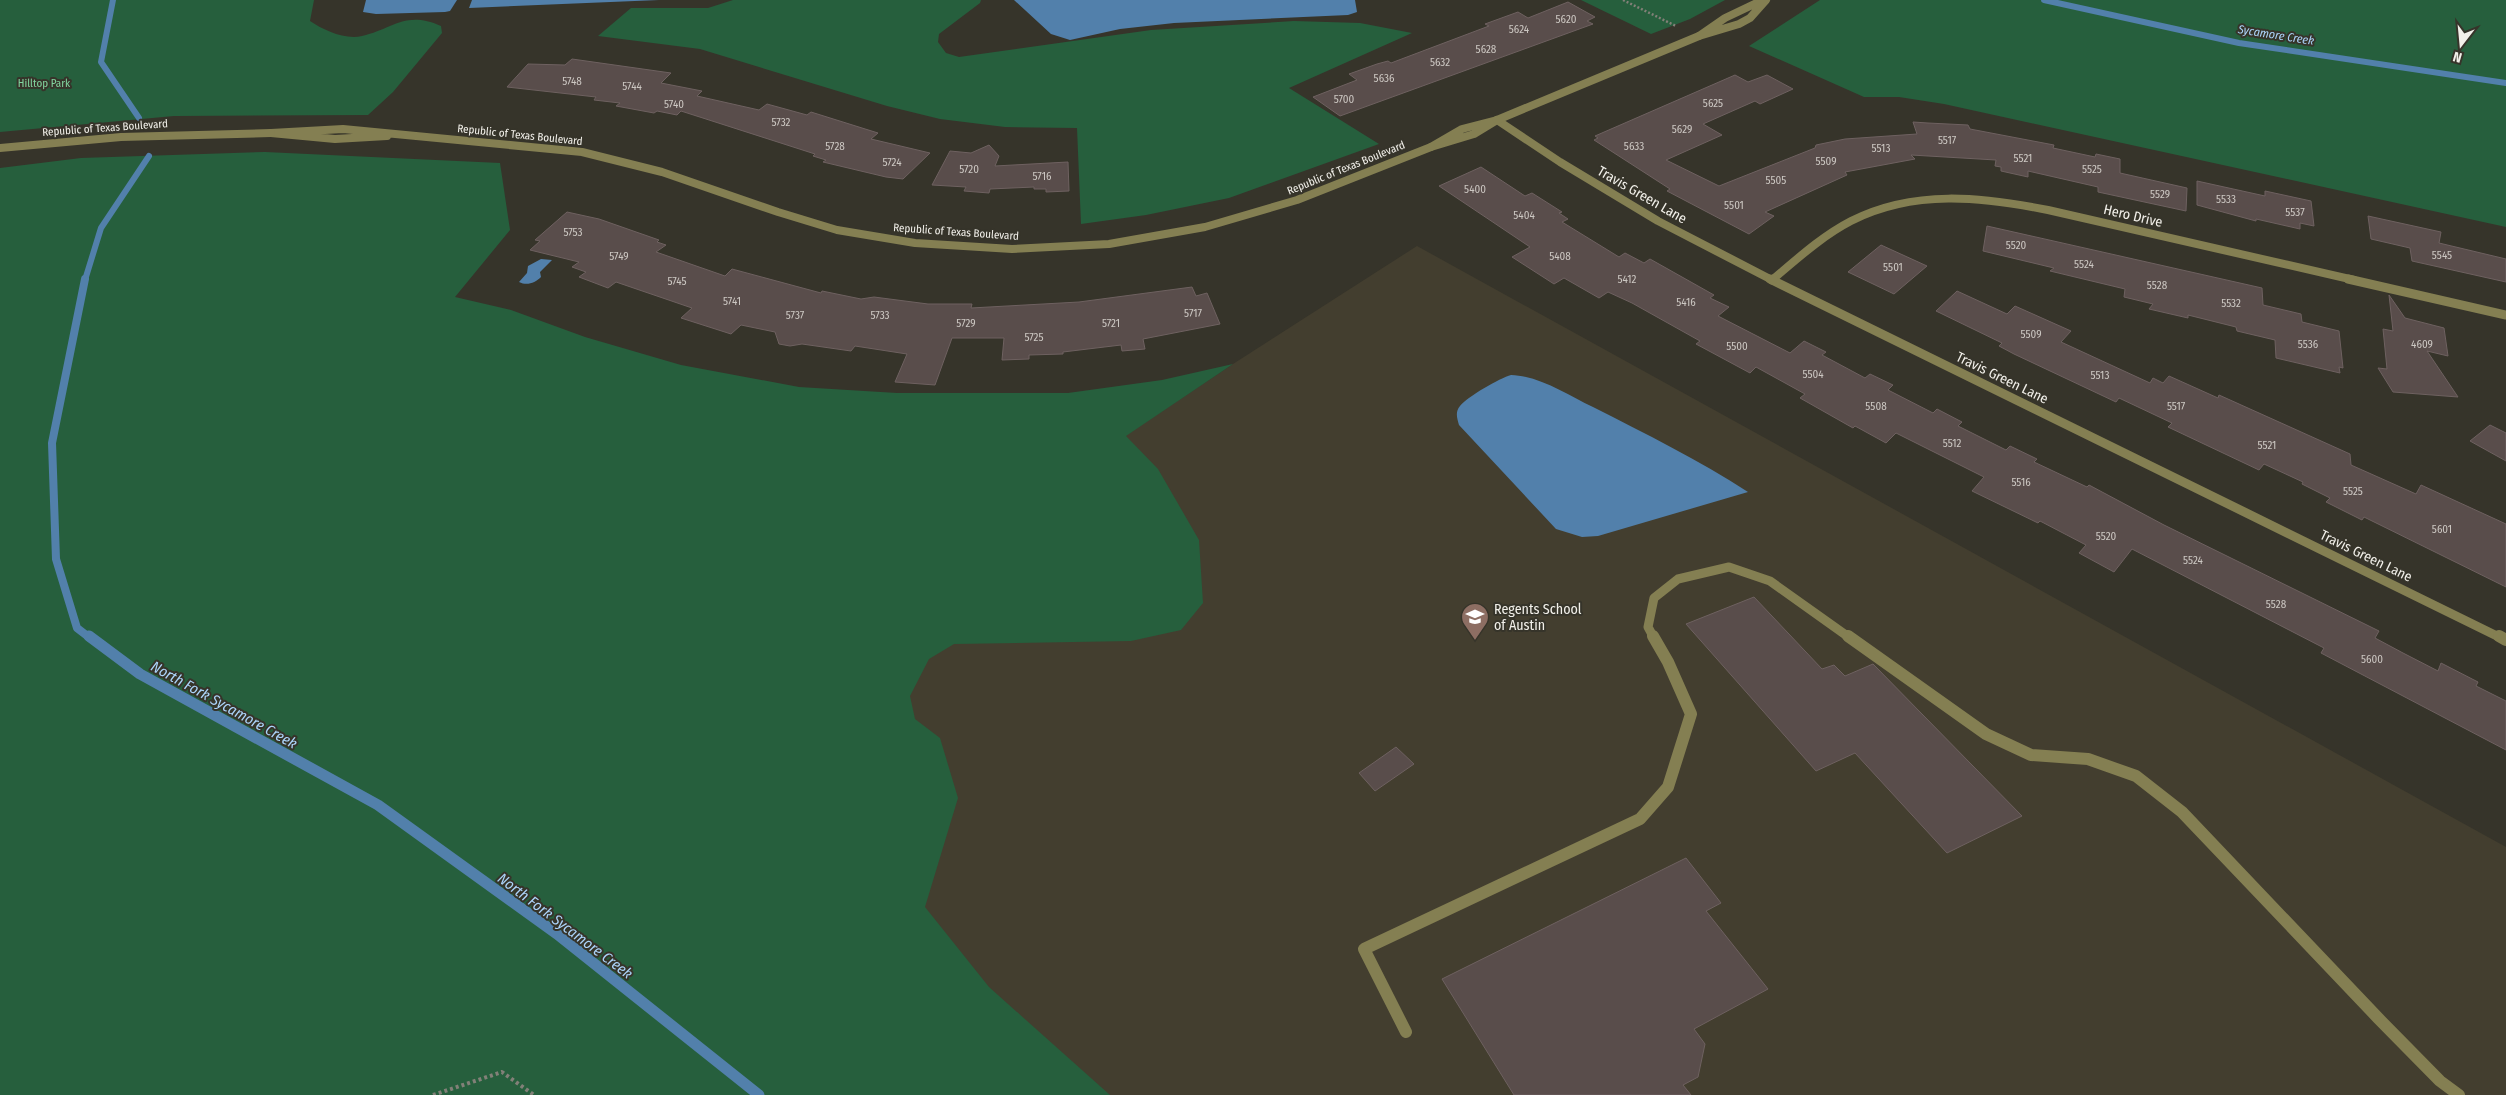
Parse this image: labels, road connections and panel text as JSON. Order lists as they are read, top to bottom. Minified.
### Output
{"streets":{"street":["Republic of Texas Boulevard","Travis Green Lane","Hero Drive"]},"crossings":[["Republic of Texas Boulevard","Travis Green Lane"],["Travis Green Lane","Hero Drive"]],"water":["Sycamore Creek","North Fork Sycamore Creek"],"parks":["Hilltop Park"],"places":{"school or university":["Regents School of Austin"]},"house_numbers":["5620","5624","5628","5632","5636","5748","5744","5700","5625","5740","5732","5629","5517","5728","5633","5513","5521","5509","5724","5720","5525","5716","5505","5400","5529","5533","5501","5537","5404","5753","5520","5545","5749","5408","5524","5501","5412","5745","5528","5741","5416","5532","5717","5737","5733","5729","5721","5509","5725","5536","4609","5500","5504","5513","5508","5517","5512","5521","5516","5525","5601","5520","5524","5528","5600"],"north":"bottom"}
